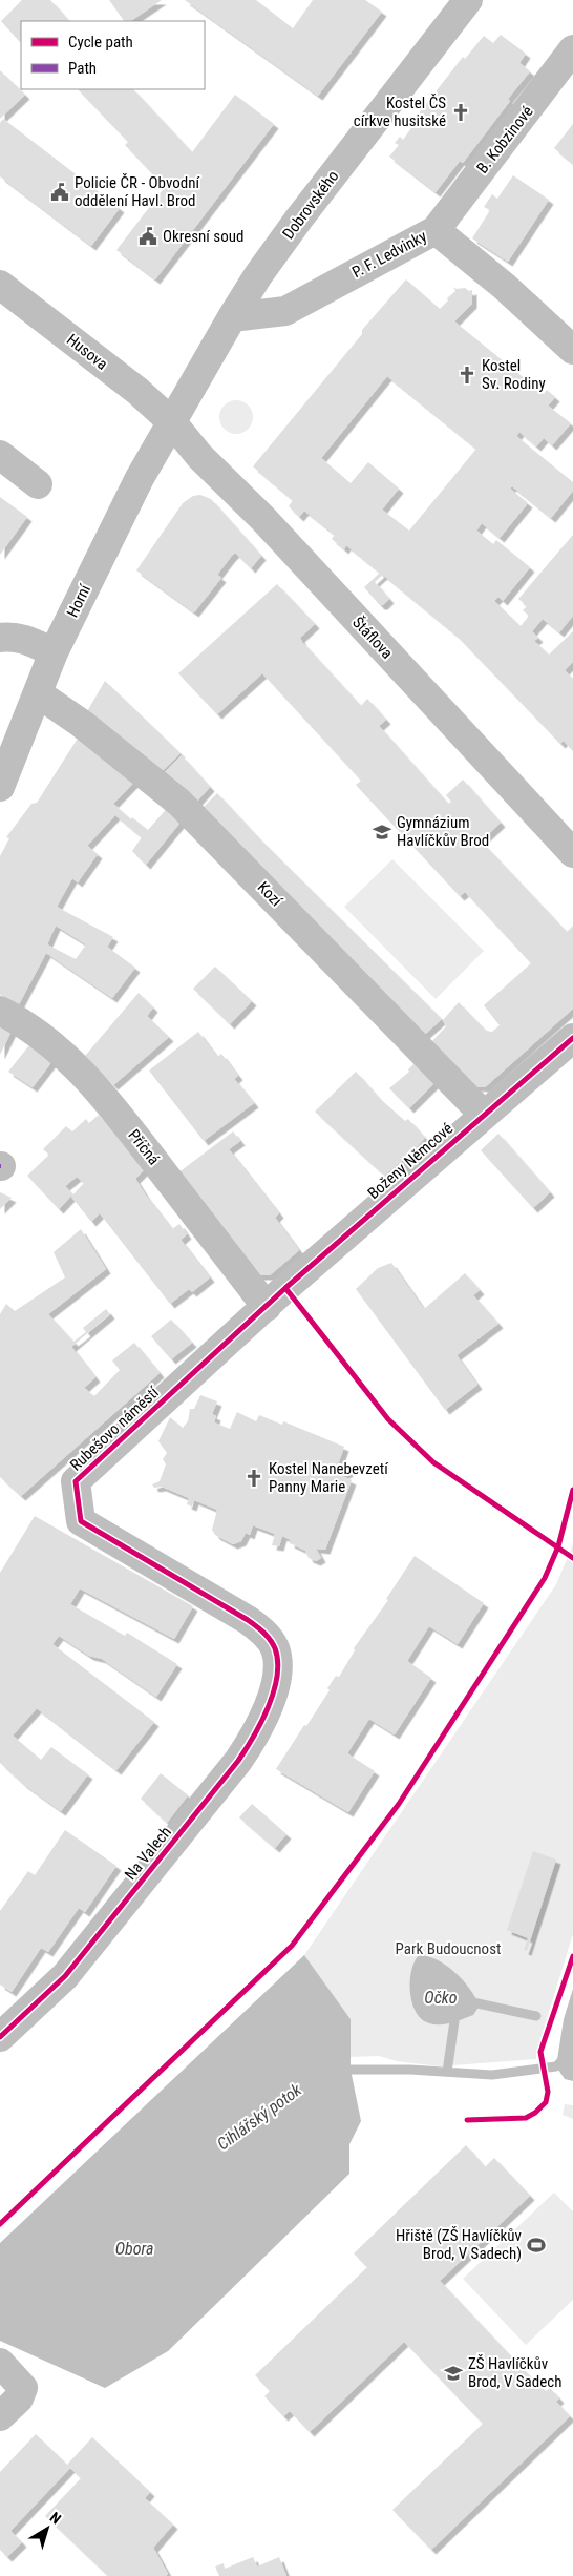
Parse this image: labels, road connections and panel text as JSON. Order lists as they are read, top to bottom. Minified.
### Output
{"streets":{"street":["B. Kobzinové","Dobrovského","P. F. Ledvinky","Husova","Horní","Štáflova","Kozí","Příčná","Boženy Němcové","Rubešovo náměstí","Na Valech"]},"crossings":[["B. Kobzinové","P. F. Ledvinky"],["Dobrovského","P. F. Ledvinky"],["Dobrovského","Husova"],["Dobrovského","Horní"],["Dobrovského","Štáflova"],["Husova","Horní"],["Husova","Štáflova"],["Horní","Štáflova"],["Horní","Kozí"],["Kozí","Boženy Němcové"],["Příčná","Boženy Němcové"],["Příčná","Rubešovo náměstí"],["Boženy Němcové","Rubešovo náměstí"],["Rubešovo náměstí","Na Valech"]],"water":["Očko","Cihlářský potok","Obora"],"parks":["Park Budoucnost"],"places":{"church":["Kostel ČS církve husitské","Kostel Sv. Rodiny","Kostel Nanebevzetí Panny Marie"],"public building":["Policie ČR - Obvodní oddělení Havl. Brod","Okresní soud"],"school or university":["Gymnázium Havlíčkův Brod","ZŠ Havlíčkův Brod, V Sadech"],"sports":["Hřiště (ZŠ Havlíčkův Brod, V Sadech)"]},"legend":["Cycle path","Path"],"north":"top right"}
